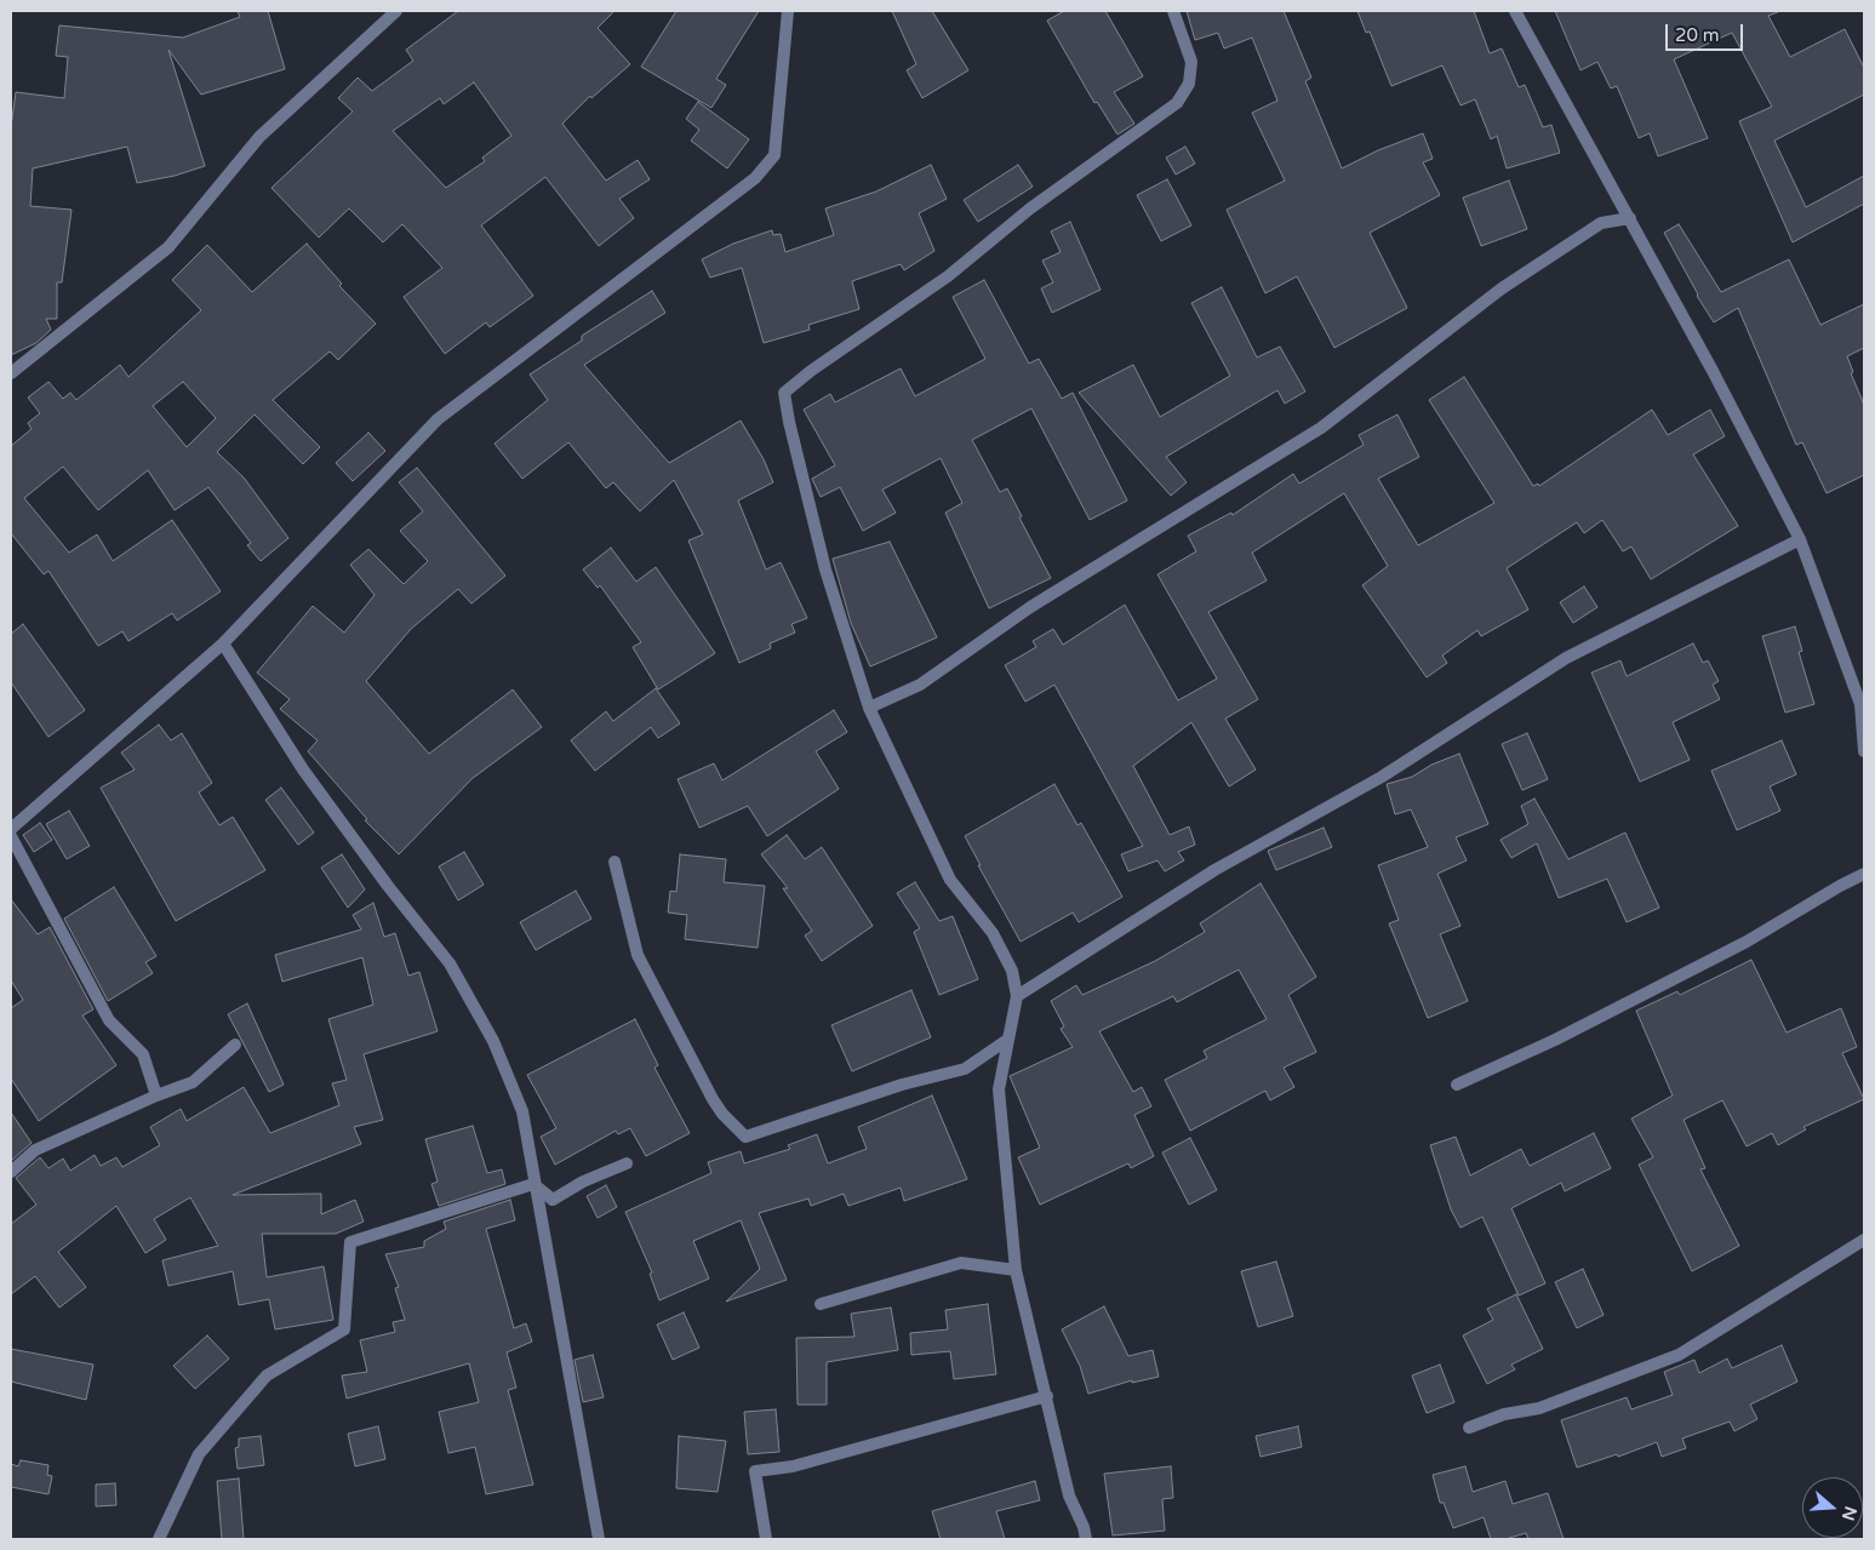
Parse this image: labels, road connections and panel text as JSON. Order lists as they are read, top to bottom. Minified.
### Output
{"scale_bar":"20 m","north":"right"}
